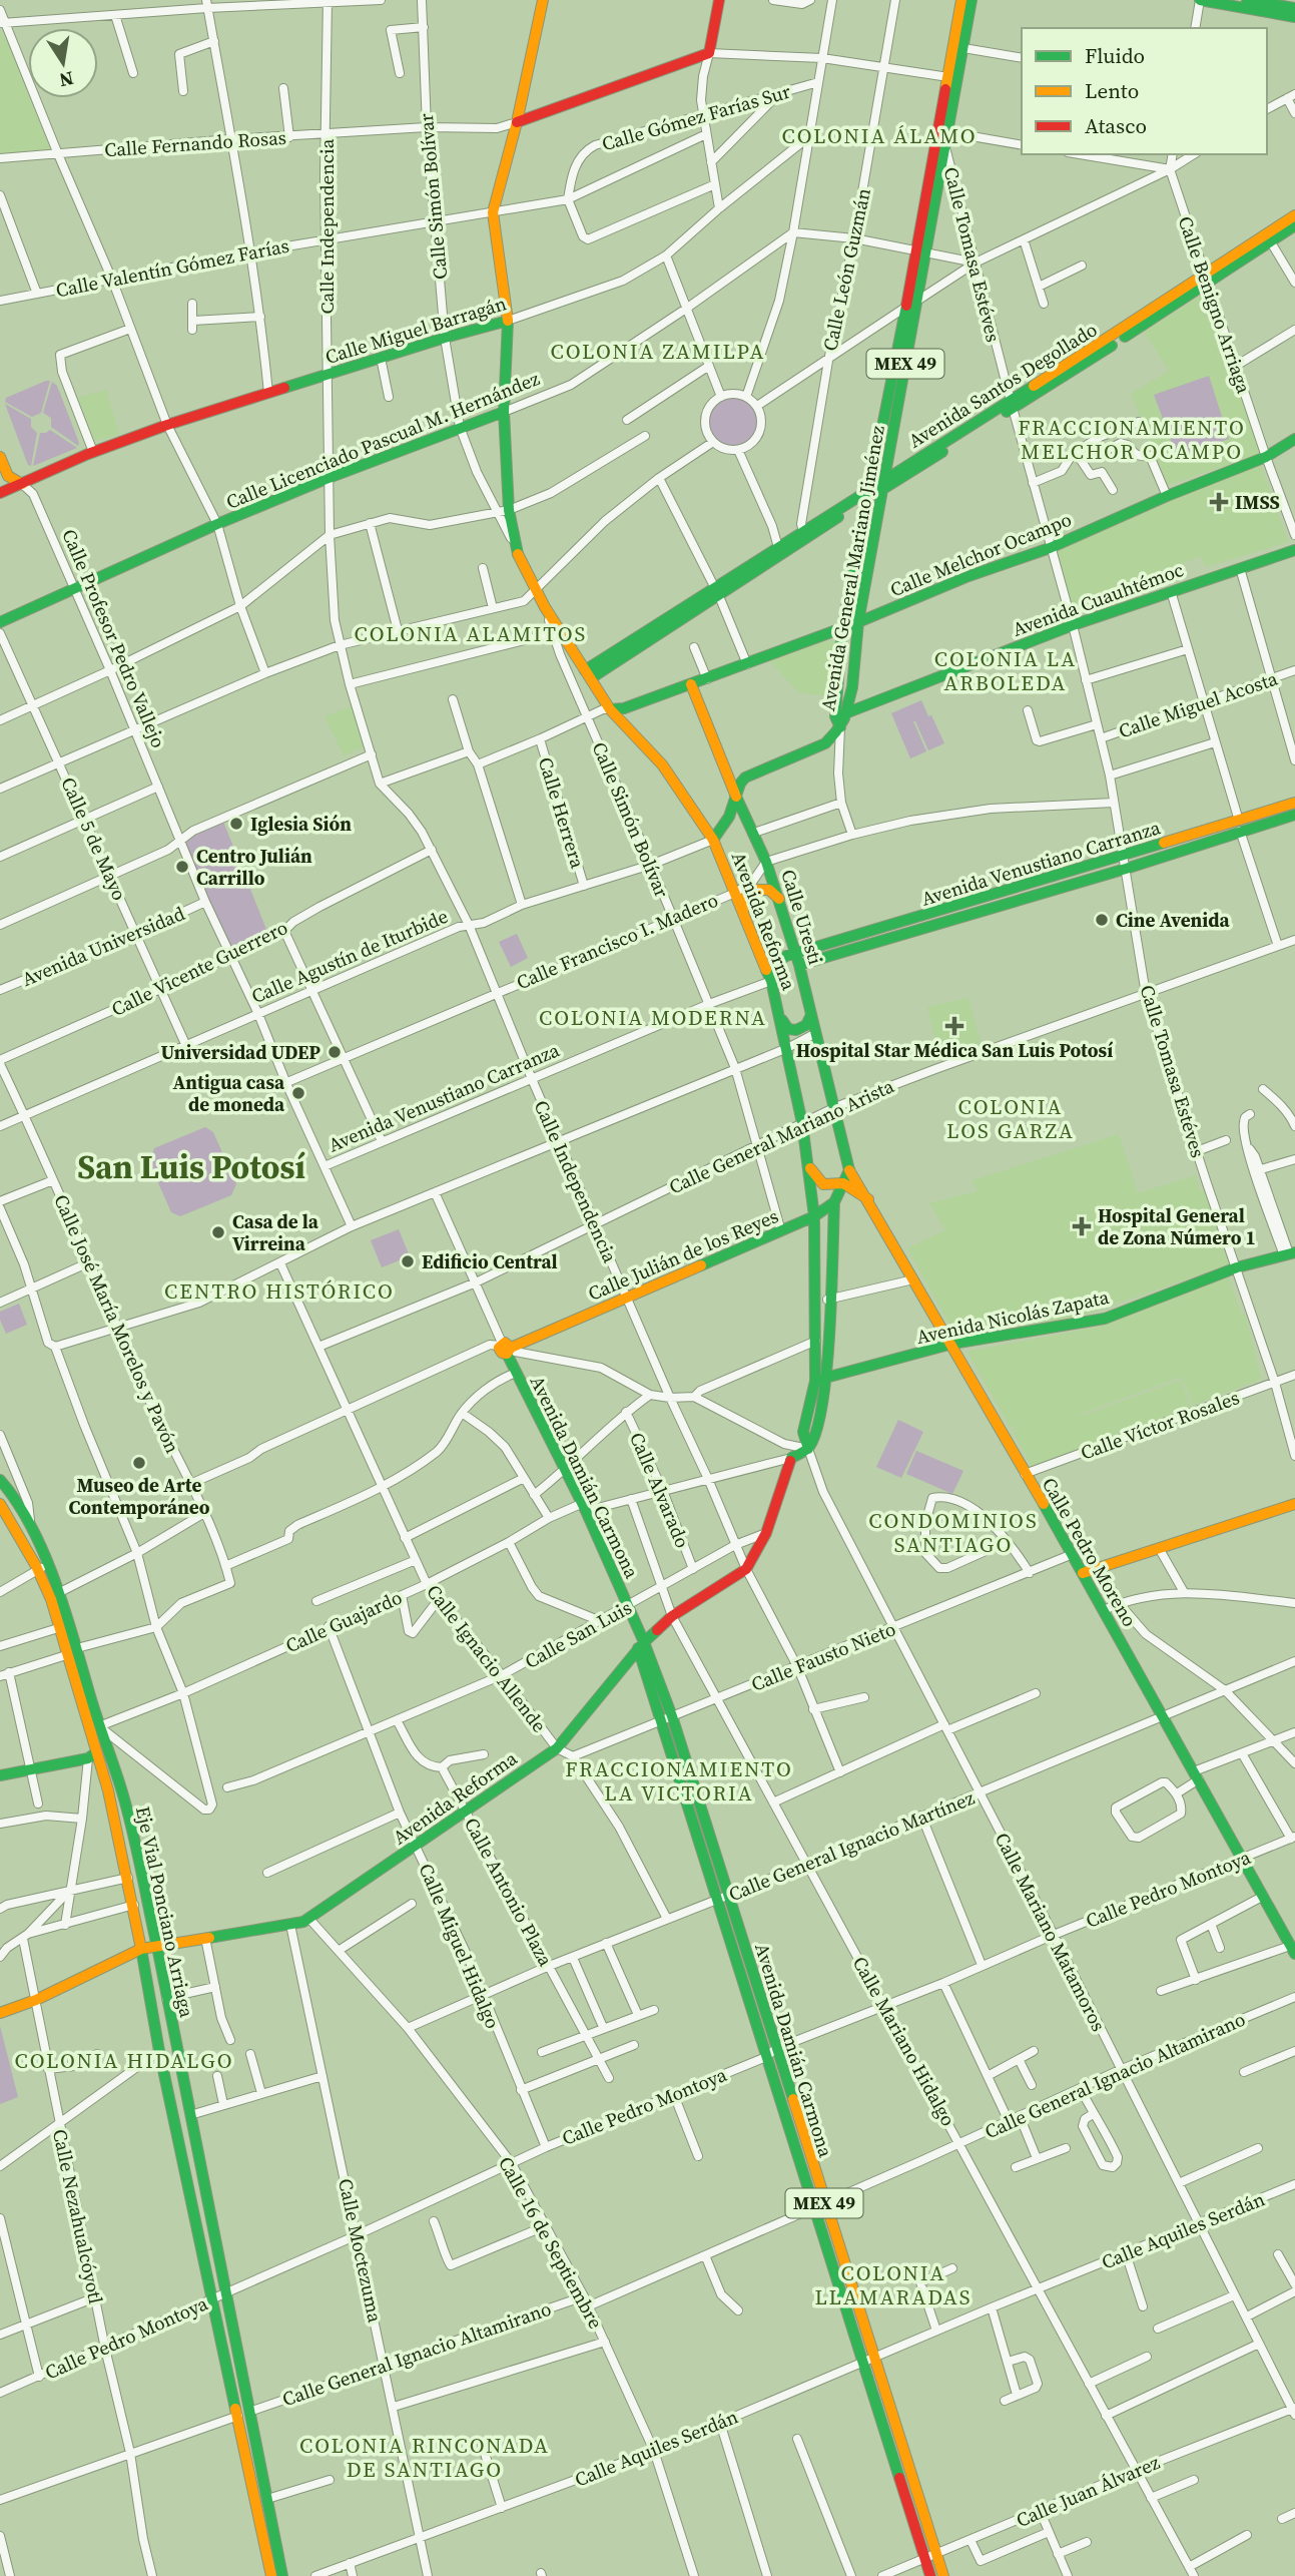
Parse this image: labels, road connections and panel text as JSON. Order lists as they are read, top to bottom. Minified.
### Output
{"streets":{"main road":["Calle Miguel Barragán","MEX 49","Avenida Santos Degollado","Calle Licenciado Pascual M. Hernández","Calle Melchor Ocampo","Avenida General Mariano Jiménez","Avenida Cuauhtémoc","Calle Profesor Pedro Vallejo","Avenida Venustiano Carranza","Calle Uresti","Avenida Reforma","Calle Julián de los Reyes","Avenida Nicolás Zapata","Avenida Damián Carmona","Calle Pedro Moreno","Eje Vial Ponciano Arriaga"],"street":["Calle Gómez Farías Sur","Calle Fernando Rosas","Calle Simón Bolívar","Calle Independencia","Calle Tomasa Estéves","Calle Valentín Gómez Farías","Calle León Guzmán","Calle Benigno Arriaga","Calle Miguel Acosta","Calle Herrera","Calle 5 de Mayo","Calle Francisco I. Madero","Avenida Universidad","Calle Agustín de Iturbide","Calle Vicente Guerrero","Calle General Mariano Arista","Calle José María Morelos y Pavón","Calle Víctor Rosales","Calle Alvarado","Calle Guajardo","Calle San Luis","Calle Fausto Nieto","Calle Ignacio Allende","Calle General Ignacio Martínez","Calle Pedro Montoya","Calle Antonio Plaza","Calle Mariano Matamoros","Calle Miguel Hidalgo","Calle Mariano Hidalgo","Calle General Ignacio Altamirano","Calle Nezahualcóyotl","Calle Aquiles Serdán","Calle 16 de Septiembre","Calle Moctezuma","Calle Juan Álvarez"]},"crossings":[["Calle Gómez Farías Sur","Calle Valentín Gómez Farías"],["Calle Fernando Rosas","Calle Simón Bolívar"],["Calle Fernando Rosas","Calle Independencia"],["Calle Simón Bolívar","Calle Valentín Gómez Farías"],["Calle Simón Bolívar","Calle Miguel Barragán"],["Calle Simón Bolívar","Calle Licenciado Pascual M. Hernández"],["Calle Simón Bolívar","Calle Melchor Ocampo"],["Calle Simón Bolívar","Avenida Venustiano Carranza"],["Calle Simón Bolívar","Avenida Reforma"],["Calle Simón Bolívar","Calle Francisco I. Madero"],["Calle Simón Bolívar","Calle Agustín de Iturbide"],["Calle Simón Bolívar","Calle General Mariano Arista"],["Calle Simón Bolívar","Calle Julián de los Reyes"],["Calle Independencia","Calle Valentín Gómez Farías"],["Calle Independencia","Calle Miguel Barragán"],["Calle Independencia","Calle Licenciado Pascual M. Hernández"],["Calle Independencia","Avenida Venustiano Carranza"],["Calle Independencia","Avenida Reforma"],["Calle Independencia","Calle Francisco I. Madero"],["Calle Independencia","Calle Agustín de Iturbide"],["Calle Independencia","Calle Vicente Guerrero"],["Calle Independencia","Calle General Mariano Arista"],["Calle Independencia","Calle Julián de los Reyes"],["Calle Independencia","Calle Guajardo"],["Calle Independencia","Calle San Luis"],["Calle Independencia","Calle Fausto Nieto"],["Calle Tomasa Estéves","Avenida Santos Degollado"],["Calle Tomasa Estéves","Calle Melchor Ocampo"],["Calle Tomasa Estéves","Avenida General Mariano Jiménez"],["Calle Tomasa Estéves","Avenida Cuauhtémoc"],["Calle Tomasa Estéves","Calle Miguel Acosta"],["Calle Tomasa Estéves","Avenida Venustiano Carranza"],["Calle Tomasa Estéves","Calle General Mariano Arista"],["Calle Tomasa Estéves","Avenida Nicolás Zapata"],["Calle Tomasa Estéves","Calle Víctor Rosales"],["Calle Valentín Gómez Farías","Avenida Reforma"],["Calle León Guzmán","Avenida Santos Degollado"],["Calle Benigno Arriaga","Avenida Santos Degollado"],["Calle Benigno Arriaga","Calle Melchor Ocampo"],["Calle Miguel Barragán","Calle Profesor Pedro Vallejo"],["Calle Miguel Barragán","Avenida Reforma"],["Avenida Santos Degollado","Avenida General Mariano Jiménez"],["Avenida Santos Degollado","Avenida Reforma"],["Calle Licenciado Pascual M. Hernández","Calle Profesor Pedro Vallejo"],["Calle Licenciado Pascual M. Hernández","Avenida Reforma"],["Calle Melchor Ocampo","Avenida General Mariano Jiménez"],["Calle Melchor Ocampo","Calle Herrera"],["Calle Melchor Ocampo","Calle Uresti"],["Calle Melchor Ocampo","Avenida Reforma"],["Avenida General Mariano Jiménez","Avenida Cuauhtémoc"],["Calle Profesor Pedro Vallejo","Avenida Venustiano Carranza"],["Calle Profesor Pedro Vallejo","Calle Francisco I. Madero"],["Calle Profesor Pedro Vallejo","Avenida Universidad"],["Calle Profesor Pedro Vallejo","Calle Agustín de Iturbide"],["Calle Profesor Pedro Vallejo","Calle Vicente Guerrero"],["Calle Herrera","Calle Agustín de Iturbide"],["Calle 5 de Mayo","Avenida Universidad"],["Calle 5 de Mayo","Calle Agustín de Iturbide"],["Calle 5 de Mayo","Calle Vicente Guerrero"],["Avenida Venustiano Carranza","Calle Uresti"],["Avenida Venustiano Carranza","Avenida Reforma"],["Calle Uresti","Calle Francisco I. Madero"],["Calle Uresti","Calle General Mariano Arista"],["Calle Uresti","Calle Julián de los Reyes"],["Calle Uresti","Calle Pedro Moreno"],["Avenida Reforma","Calle Francisco I. Madero"],["Avenida Reforma","Calle Agustín de Iturbide"],["Avenida Reforma","Calle General Mariano Arista"],["Avenida Reforma","Calle Julián de los Reyes"],["Avenida Reforma","Avenida Nicolás Zapata"],["Avenida Reforma","Avenida Damián Carmona"],["Avenida Reforma","Calle Guajardo"],["Avenida Reforma","Calle San Luis"],["Avenida Reforma","Calle Ignacio Allende"],["Avenida Reforma","Calle Antonio Plaza"],["Avenida Reforma","Eje Vial Ponciano Arriaga"],["Avenida Reforma","Calle Mariano Matamoros"],["Avenida Reforma","Calle Miguel Hidalgo"],["Avenida Reforma","Calle Mariano Hidalgo"],["Avenida Reforma","Calle Nezahualcóyotl"],["Avenida Reforma","Calle 16 de Septiembre"],["Avenida Reforma","Calle Moctezuma"],["Calle Agustín de Iturbide","Calle José María Morelos y Pavón"],["Calle Vicente Guerrero","Calle José María Morelos y Pavón"],["Calle General Mariano Arista","Avenida Damián Carmona"],["Calle General Mariano Arista","Calle Ignacio Allende"],["Calle Julián de los Reyes","Calle José María Morelos y Pavón"],["Calle Julián de los Reyes","Avenida Damián Carmona"],["Calle Julián de los Reyes","Calle Pedro Moreno"],["Calle Julián de los Reyes","Calle Ignacio Allende"],["Avenida Nicolás Zapata","Calle Pedro Moreno"],["Calle Víctor Rosales","Calle Pedro Moreno"],["Avenida Damián Carmona","Calle Guajardo"],["Avenida Damián Carmona","Calle San Luis"],["Avenida Damián Carmona","Calle Fausto Nieto"],["Avenida Damián Carmona","Calle General Ignacio Martínez"],["Avenida Damián Carmona","Calle Pedro Montoya"],["Avenida Damián Carmona","Calle General Ignacio Altamirano"],["Avenida Damián Carmona","Calle Aquiles Serdán"],["Avenida Damián Carmona","Calle Juan Álvarez"],["Calle Alvarado","Calle Guajardo"],["Calle Alvarado","Calle San Luis"],["Calle Pedro Moreno","Calle Fausto Nieto"],["Calle Pedro Moreno","Calle General Ignacio Martínez"],["Calle Pedro Moreno","Calle Pedro Montoya"],["Calle Guajardo","Calle Ignacio Allende"],["Calle Guajardo","Eje Vial Ponciano Arriaga"],["Calle Guajardo","Calle Miguel Hidalgo"],["Calle Guajardo","Calle Mariano Hidalgo"],["Calle San Luis","Calle Ignacio Allende"],["Calle San Luis","Calle Antonio Plaza"],["Calle San Luis","Calle Miguel Hidalgo"],["Calle San Luis","Calle Mariano Hidalgo"],["Calle Fausto Nieto","Calle Ignacio Allende"],["Calle Fausto Nieto","Calle Mariano Matamoros"],["Calle Fausto Nieto","Calle Mariano Hidalgo"],["Calle General Ignacio Martínez","Calle Antonio Plaza"],["Calle General Ignacio Martínez","Calle Mariano Matamoros"],["Calle General Ignacio Martínez","Calle Miguel Hidalgo"],["Calle General Ignacio Martínez","Calle Mariano Hidalgo"],["Calle General Ignacio Martínez","Calle 16 de Septiembre"],["Calle Pedro Montoya","Eje Vial Ponciano Arriaga"],["Calle Pedro Montoya","Calle Mariano Matamoros"],["Calle Pedro Montoya","Calle Miguel Hidalgo"],["Calle Pedro Montoya","Calle Mariano Hidalgo"],["Calle Pedro Montoya","Calle Nezahualcóyotl"],["Calle Pedro Montoya","Calle 16 de Septiembre"],["Calle Pedro Montoya","Calle Moctezuma"],["Eje Vial Ponciano Arriaga","Calle General Ignacio Altamirano"],["Calle Mariano Matamoros","Calle General Ignacio Altamirano"],["Calle Mariano Matamoros","Calle Aquiles Serdán"],["Calle Mariano Matamoros","Calle Juan Álvarez"],["Calle Mariano Hidalgo","Calle General Ignacio Altamirano"],["Calle Mariano Hidalgo","Calle Aquiles Serdán"],["Calle Mariano Hidalgo","Calle Juan Álvarez"],["Calle General Ignacio Altamirano","Calle Nezahualcóyotl"],["Calle General Ignacio Altamirano","Calle 16 de Septiembre"],["Calle General Ignacio Altamirano","Calle Moctezuma"],["Calle Aquiles Serdán","Calle 16 de Septiembre"],["Calle Aquiles Serdán","Calle Moctezuma"]],"districts":["COLONIA ÁLAMO","COLONIA ZAMILPA","FRACCIONAMIENTO MELCHOR OCAMPO","COLONIA ALAMITOS","COLONIA LA ARBOLEDA","COLONIA MODERNA","COLONIA LOS GARZA","San Luis Potosí","CENTRO HISTÓRICO","CONDOMINIOS SANTIAGO","FRACCIONAMIENTO LA VICTORIA","COLONIA HIDALGO","COLONIA LLAMARADAS","COLONIA RINCONADA DE SANTIAGO"],"places":{"health":["IMSS","Hospital Star Médica San Luis Potosí","Hospital General de Zona Número 1"],"other":["Iglesia Sión","Centro Julián Carrillo","Cine Avenida","Universidad UDEP","Antigua casa de moneda","Casa de la Virreina","Edificio Central","Museo de Arte Contemporáneo"]},"legend":["Fluido","Lento","Atasco"],"north":"bottom"}
